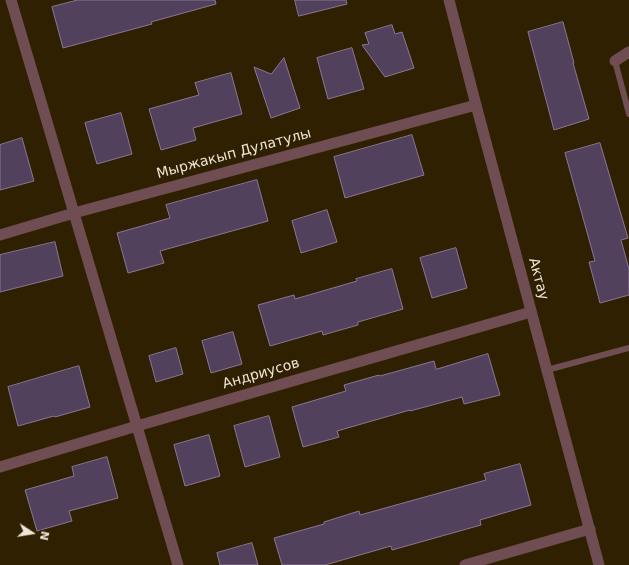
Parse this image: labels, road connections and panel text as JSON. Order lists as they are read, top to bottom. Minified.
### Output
{"streets":{"street":["Мыржакып Дулатулы","Актау","Андриусов"]},"crossings":[["Мыржакып Дулатулы","Актау"],["Актау","Андриусов"]],"north":"right"}
